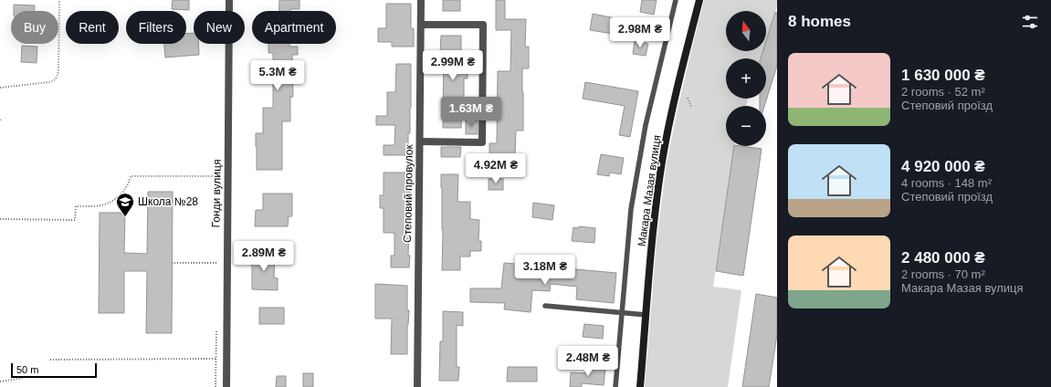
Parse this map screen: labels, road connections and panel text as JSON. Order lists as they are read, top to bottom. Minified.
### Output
{"streets":{"main road":["Макара Мазая вулиця"],"street":["Гонди вулиця","Степовий провулок"]},"places":{"school or university":["Школа №28"]},"scale_bar":"50 m","north":"top","page":{"heading":"8 homes","map_buttons":["+","−"],"chip":["Buy","Rent","Filters","New","Apartment"],"price":["2.98M ₴","2.99M ₴","5.3M ₴","1.63M ₴","4.92M ₴","2.89M ₴","3.18M ₴","2.48M ₴"],"list":[{"name":"1 630 000 ₴","note":"2 rooms · 52 m² · Степовий проїзд"},{"name":"4 920 000 ₴","note":"4 rooms · 148 m² · Степовий проїзд"},{"name":"2 480 000 ₴","note":"2 rooms · 70 m² · Макара Мазая вулиця"}],"scale":"50 m"}}
